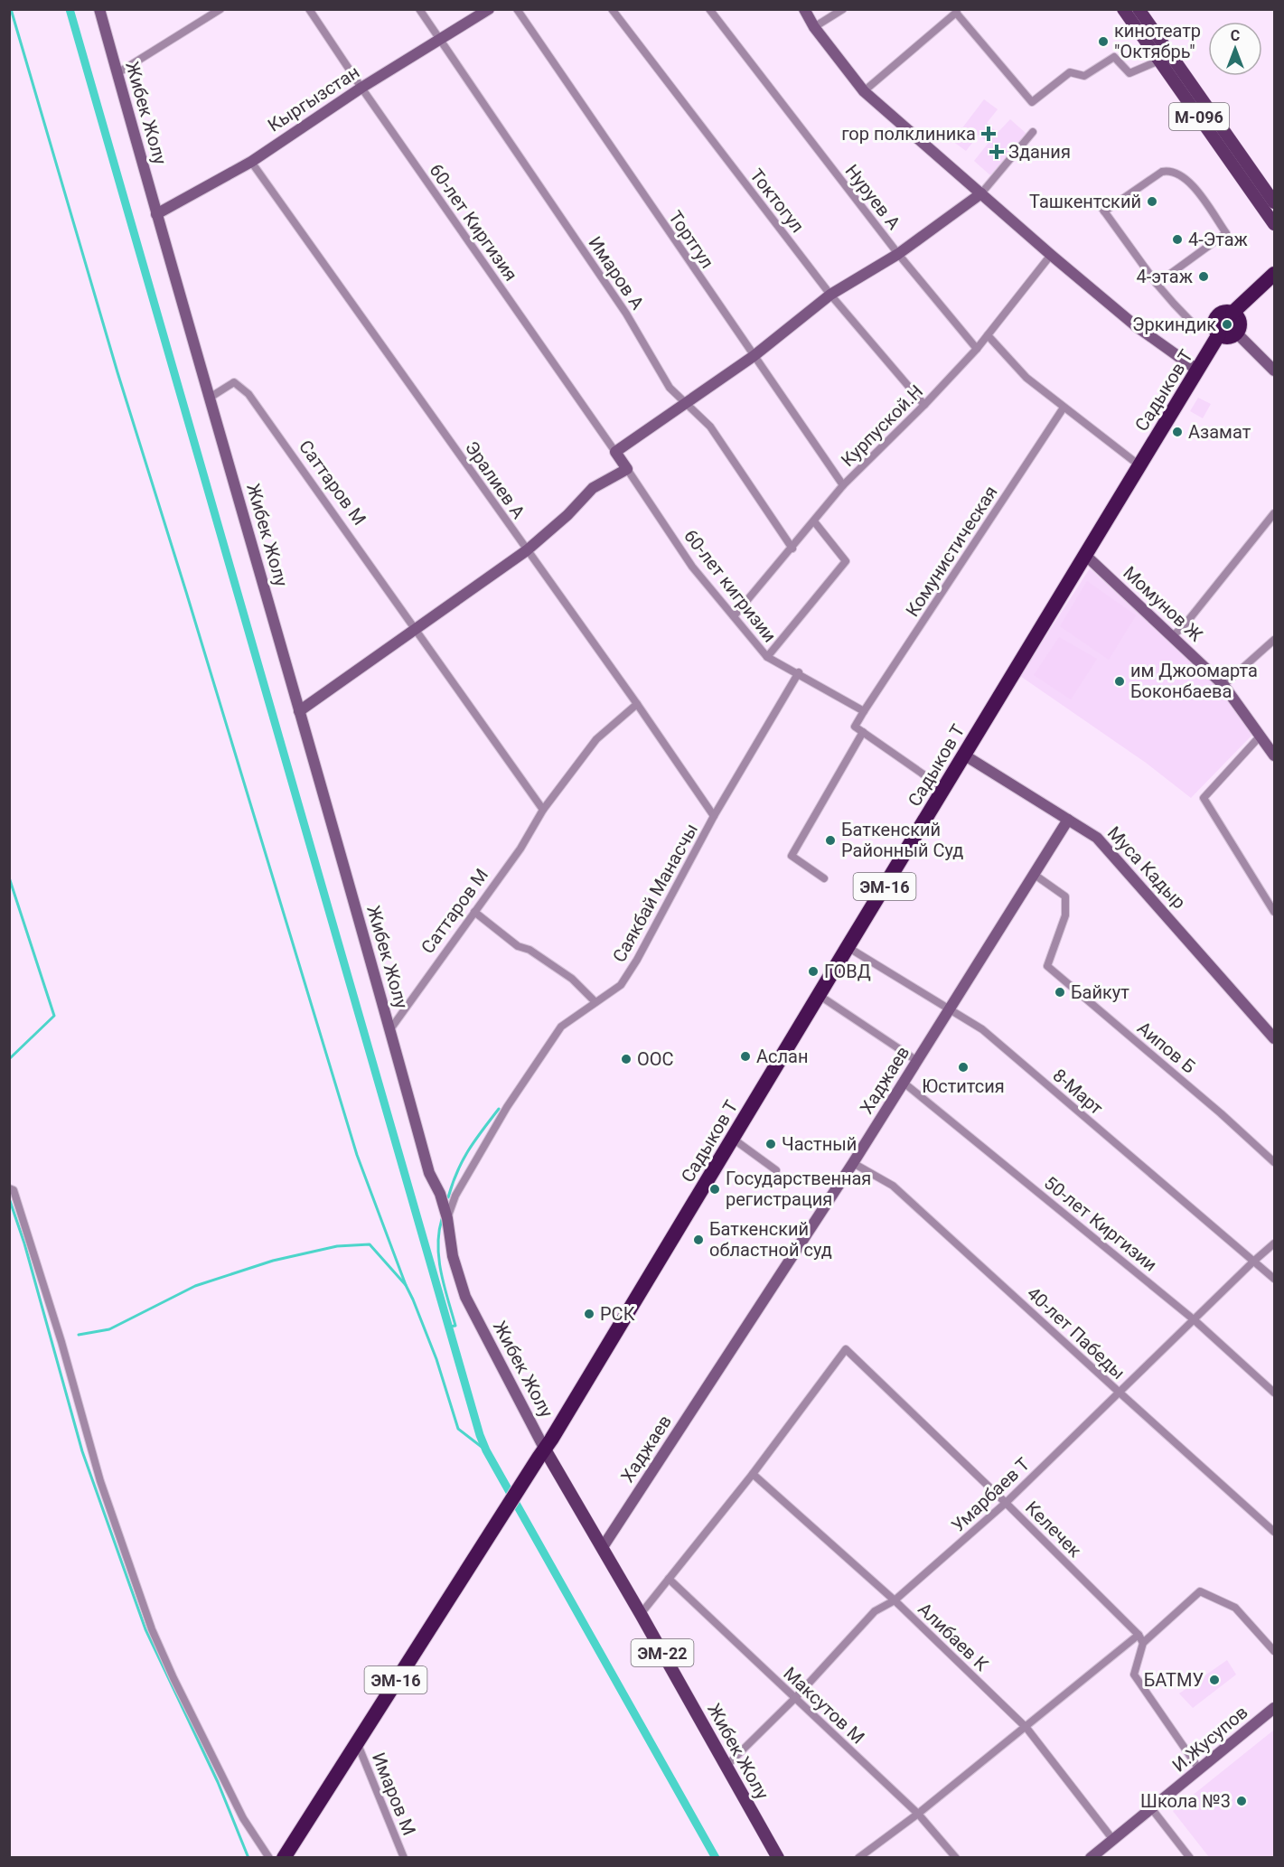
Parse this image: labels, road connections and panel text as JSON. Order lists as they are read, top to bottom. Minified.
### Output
{"streets":{"highway":["Садыков Т","ЭМ-16"],"main road":["Жибек Жолу","М-096","ЭМ-22"],"street":["Кыргызстан","Нуруев А","Токтогул","60-лет Киргизия","Тортгул","Имаров А","Курпуской.Н","Эралиев А","Саттаров М","Комунистическая","60-лет кигризии","Момунов Ж","Муса Кадыр","Саякбай Манасчы","Аипов Б","Хаджаев","8-Март","50-лет Киргизии","40-лет Пабеды","Умарбаев Т","Келечек","Алибаев К","Максутов М","И.Жусупов","Имаров М"]},"crossings":[["Кыргызстан","Жибек Жолу"],["Кыргызстан","60-лет Киргизия"],["Кыргызстан","Имаров А"],["Кыргызстан","Эралиев А"],["Жибек Жолу","Садыков Т"],["Жибек Жолу","Саттаров М"],["Жибек Жолу","ЭМ-16"],["Жибек Жолу","Саякбай Манасчы"],["Жибек Жолу","Хаджаев"],["Жибек Жолу","Умарбаев Т"],["Нуруев А","Курпуской.Н"],["Токтогул","Курпуской.Н"],["Тортгул","Курпуской.Н"],["Имаров А","Курпуской.Н"],["Садыков Т","Момунов Ж"],["Садыков Т","Муса Кадыр"],["Садыков Т","ЭМ-16"],["Садыков Т","8-Март"],["Курпуской.Н","60-лет кигризии"],["Эралиев А","Саттаров М"],["Эралиев А","Саякбай Манасчы"],["Комунистическая","60-лет кигризии"],["60-лет кигризии","Саякбай Манасчы"],["Муса Кадыр","Хаджаев"],["ЭМ-16","Имаров М"],["Аипов Б","Хаджаев"],["Хаджаев","8-Март"],["Хаджаев","50-лет Киргизии"],["Хаджаев","40-лет Пабеды"],["8-Март","Умарбаев Т"],["50-лет Киргизии","Умарбаев Т"],["40-лет Пабеды","Умарбаев Т"],["Умарбаев Т","Келечек"],["Умарбаев Т","Алибаев К"],["Умарбаев Т","Максутов М"],["Келечек","Алибаев К"],["Алибаев К","И.Жусупов"]],"places":{"other":["кинотеатр \"Октябрь\"","Ташкентский","4-Этаж","4-этаж","Эркиндик","Азамат","им Джоомарта Боконбаева","Баткенский Районный Суд","ГОВД","Байкут","Аслан","ООС","Юститсия","Частный","Государственная регистрация","Баткенский областной суд","РСК","БАТМУ","Школа №3"],"health":["гор полклиника","Здания"]},"north":"top"}
